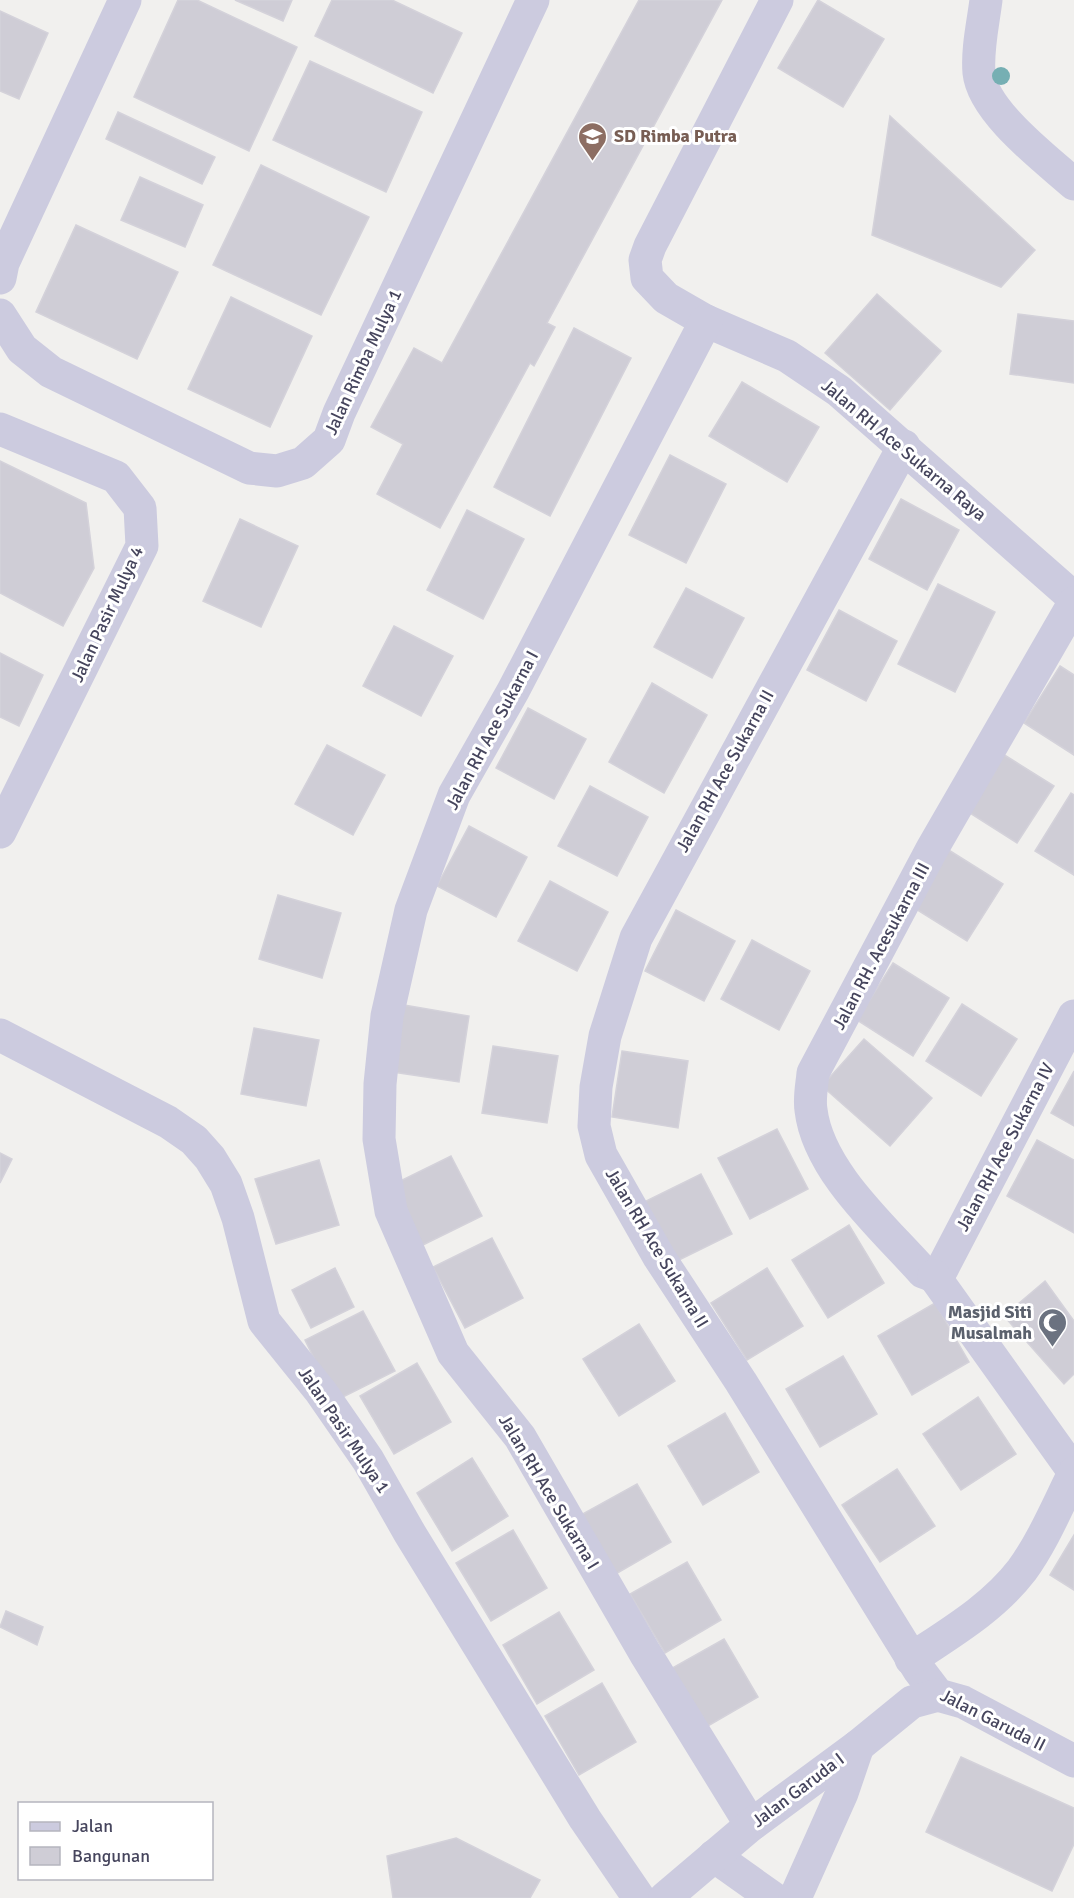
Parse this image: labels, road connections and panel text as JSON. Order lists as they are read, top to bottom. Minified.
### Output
{"streets":{"street":["Jalan Rimba Mulya 1","Jalan RH Ace Sukarna Raya","Jalan Pasir Mulya 4","Jalan RH Ace Sukarna I","Jalan RH Ace Sukarna II","Jalan RH. Acesukarna III","Jalan RH Ace Sukarna IV","Jalan Pasir Mulya 1","Jalan Garuda II","Jalan Garuda I"]},"crossings":[["Jalan RH Ace Sukarna Raya","Jalan RH Ace Sukarna I"],["Jalan RH Ace Sukarna Raya","Jalan RH Ace Sukarna II"],["Jalan RH Ace Sukarna I","Jalan Garuda I"],["Jalan RH Ace Sukarna II","Jalan Garuda II"],["Jalan RH Ace Sukarna II","Jalan Garuda I"],["Jalan RH. Acesukarna III","Jalan RH Ace Sukarna IV"],["Jalan RH. Acesukarna III","Jalan Garuda I"],["Jalan Garuda II","Jalan Garuda I"]],"places":{"school or university":["SD Rimba Putra"],"mosque":["Masjid Siti Musalmah"]},"legend":["Jalan","Bangunan"]}
